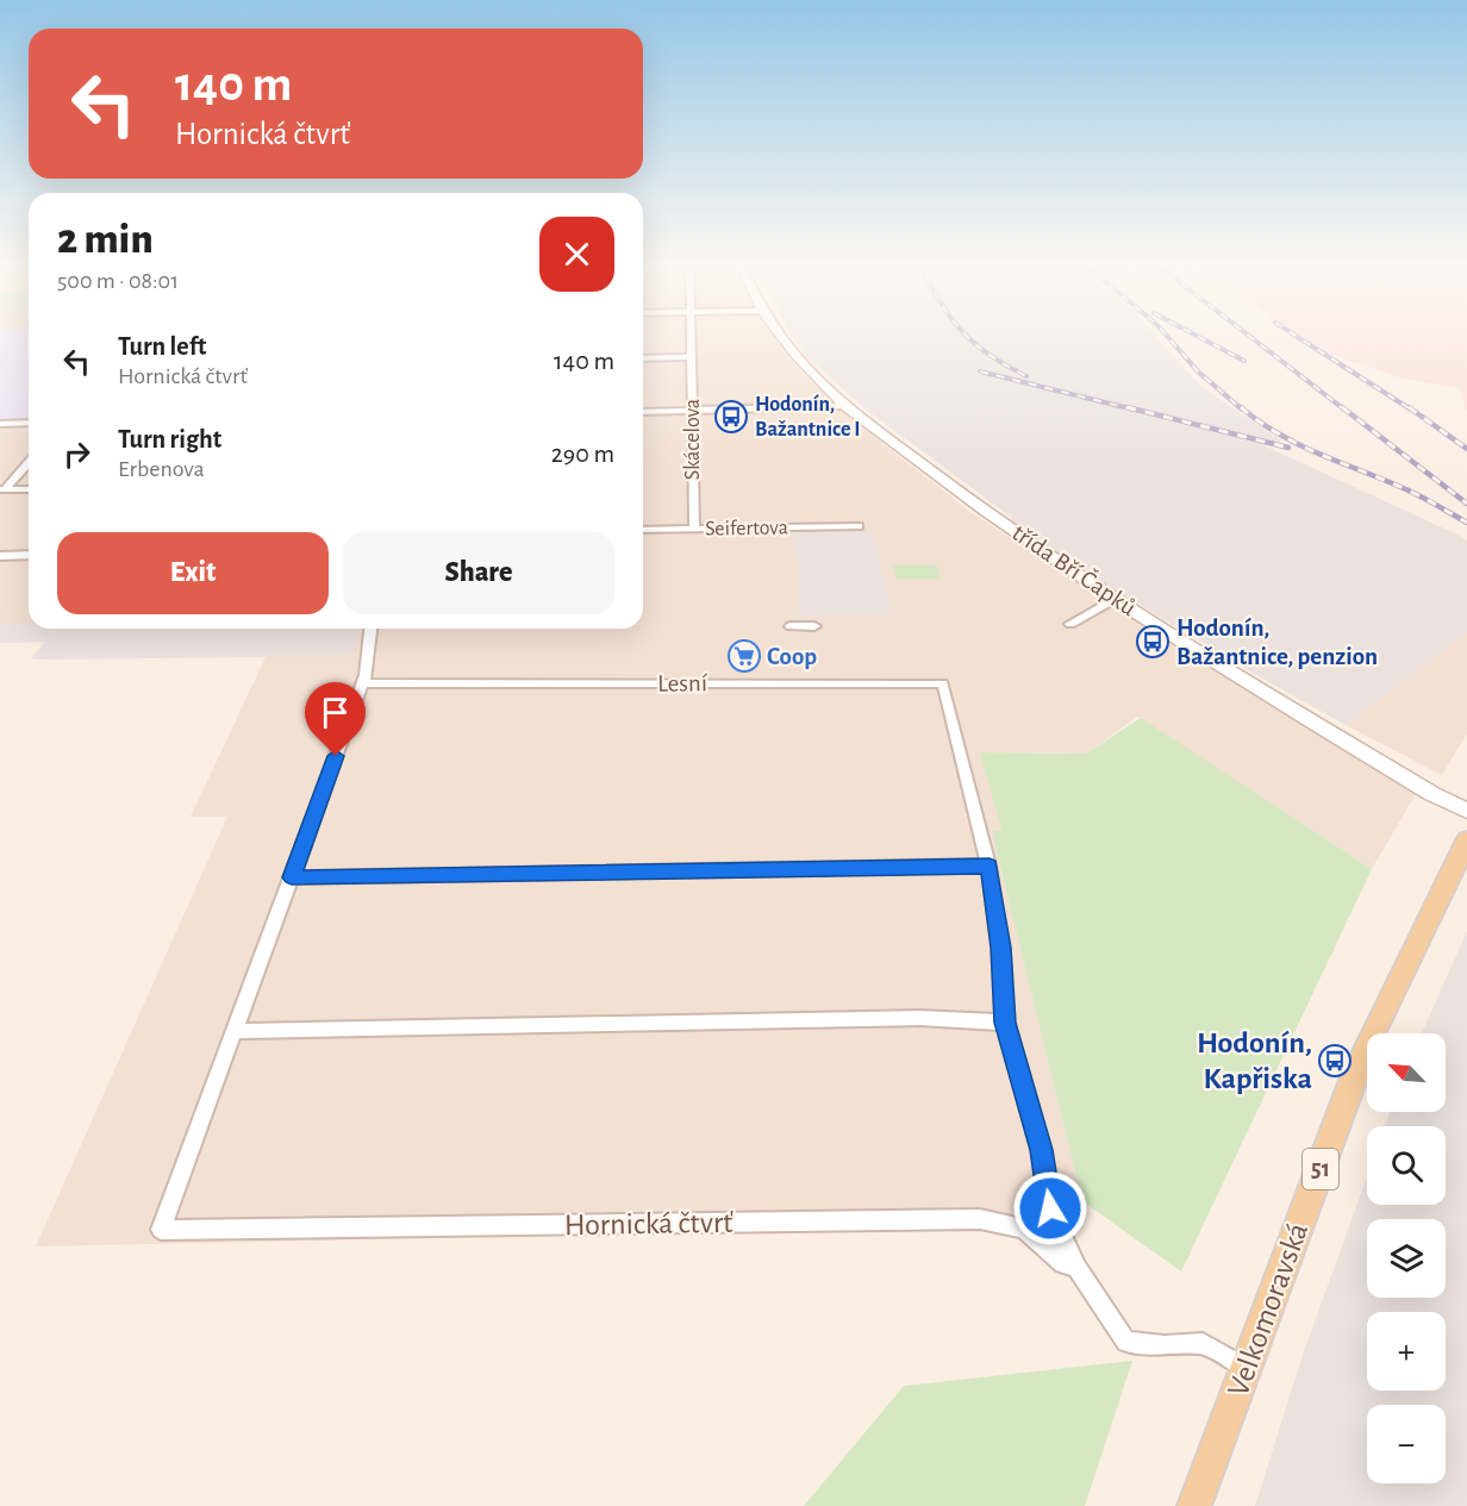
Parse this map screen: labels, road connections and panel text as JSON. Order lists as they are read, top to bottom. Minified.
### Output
{"streets":{"main road":["51","Velkomoravská"],"street":["Skácelova","Seifertova","třída Bří Čapků","Lesní","Hornická čtvrť"]},"crossings":[["Skácelova","Seifertova"],["Lesní","Hornická čtvrť"]],"places":{"bus stop":["Hodonín, Bažantnice I","Hodonín, Bažantnice, penzion","Hodonín, Kapřiska"],"supermarket":["Coop"]},"north":"top left","page":{"turn":["140 m","Hornická čtvrť"],"heading":["2 min","500 m · 08:01"],"list":[{"name":"Turn left","note":"Hornická čtvrť","value":"140 m"},{"name":"Turn right","note":"Erbenova","value":"290 m"}],"buttons":["Exit","Share"],"map_buttons":["+","−"]}}
